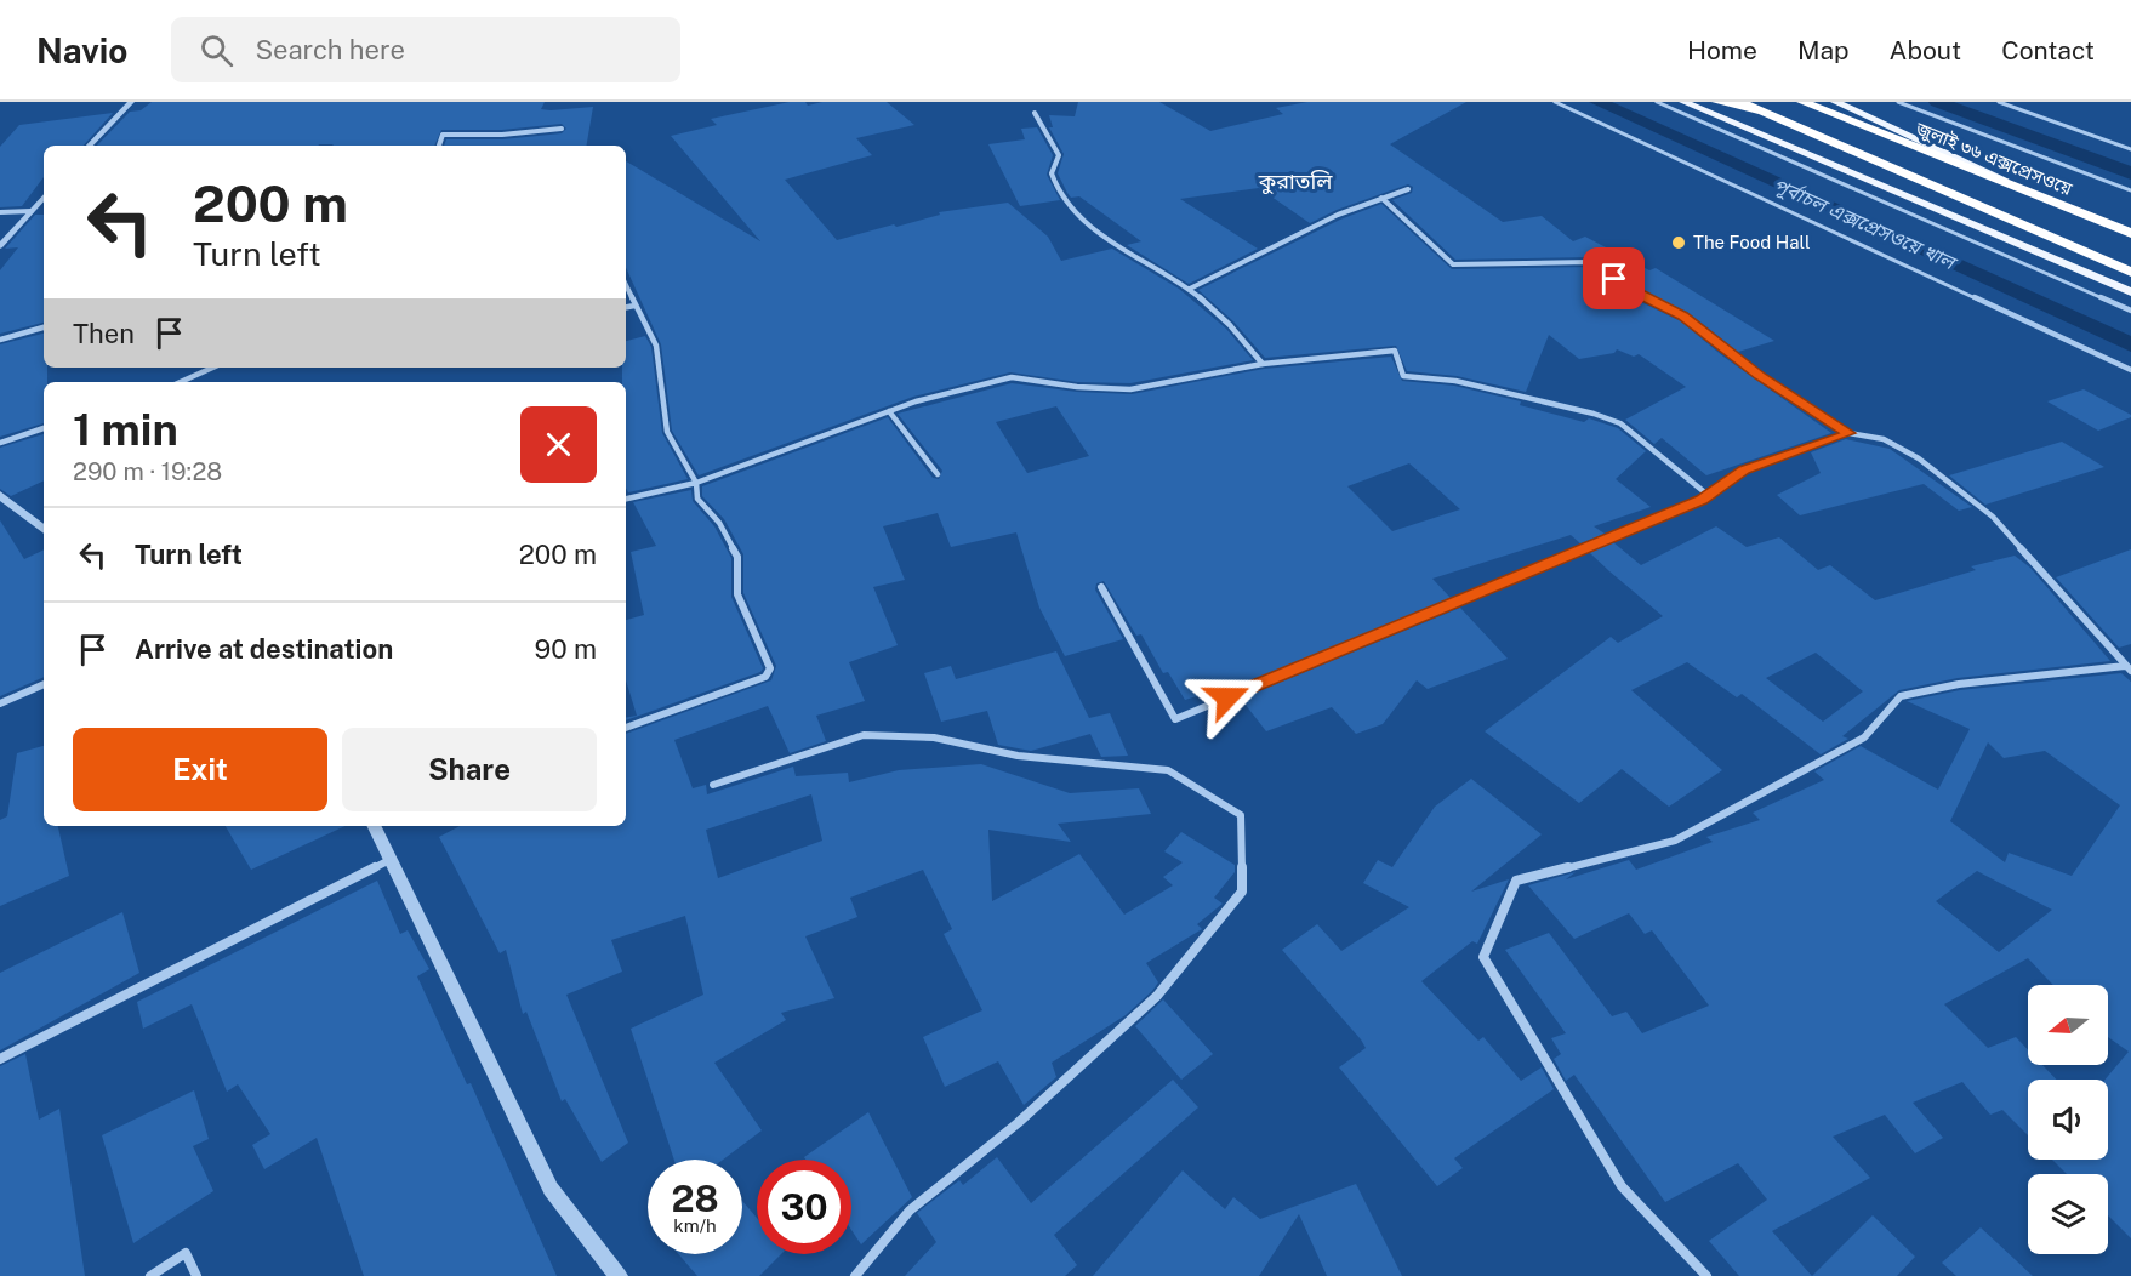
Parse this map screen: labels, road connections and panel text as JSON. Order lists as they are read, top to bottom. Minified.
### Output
{"streets":{"highway":["জুলাই ৩৬ এক্সপ্রেসওয়ে"]},"districts":["কুরাতলি"],"water":["পূর্বাচল এক্সপ্রেসওয়ে খাল"],"places":["The Food Hall"],"north":"left","page":{"header":"Navio","search":"Search here","nav":["Home","Map","About","Contact"],"turn":["200 m","Turn left"],"then":"Then","heading":["1 min","290 m · 19:28"],"list":[{"name":"Turn left","value":"200 m"},{"name":"Arrive at destination","value":"90 m"}],"buttons":["Exit","Share"],"speed":"28 km/h","limit":"30"}}
